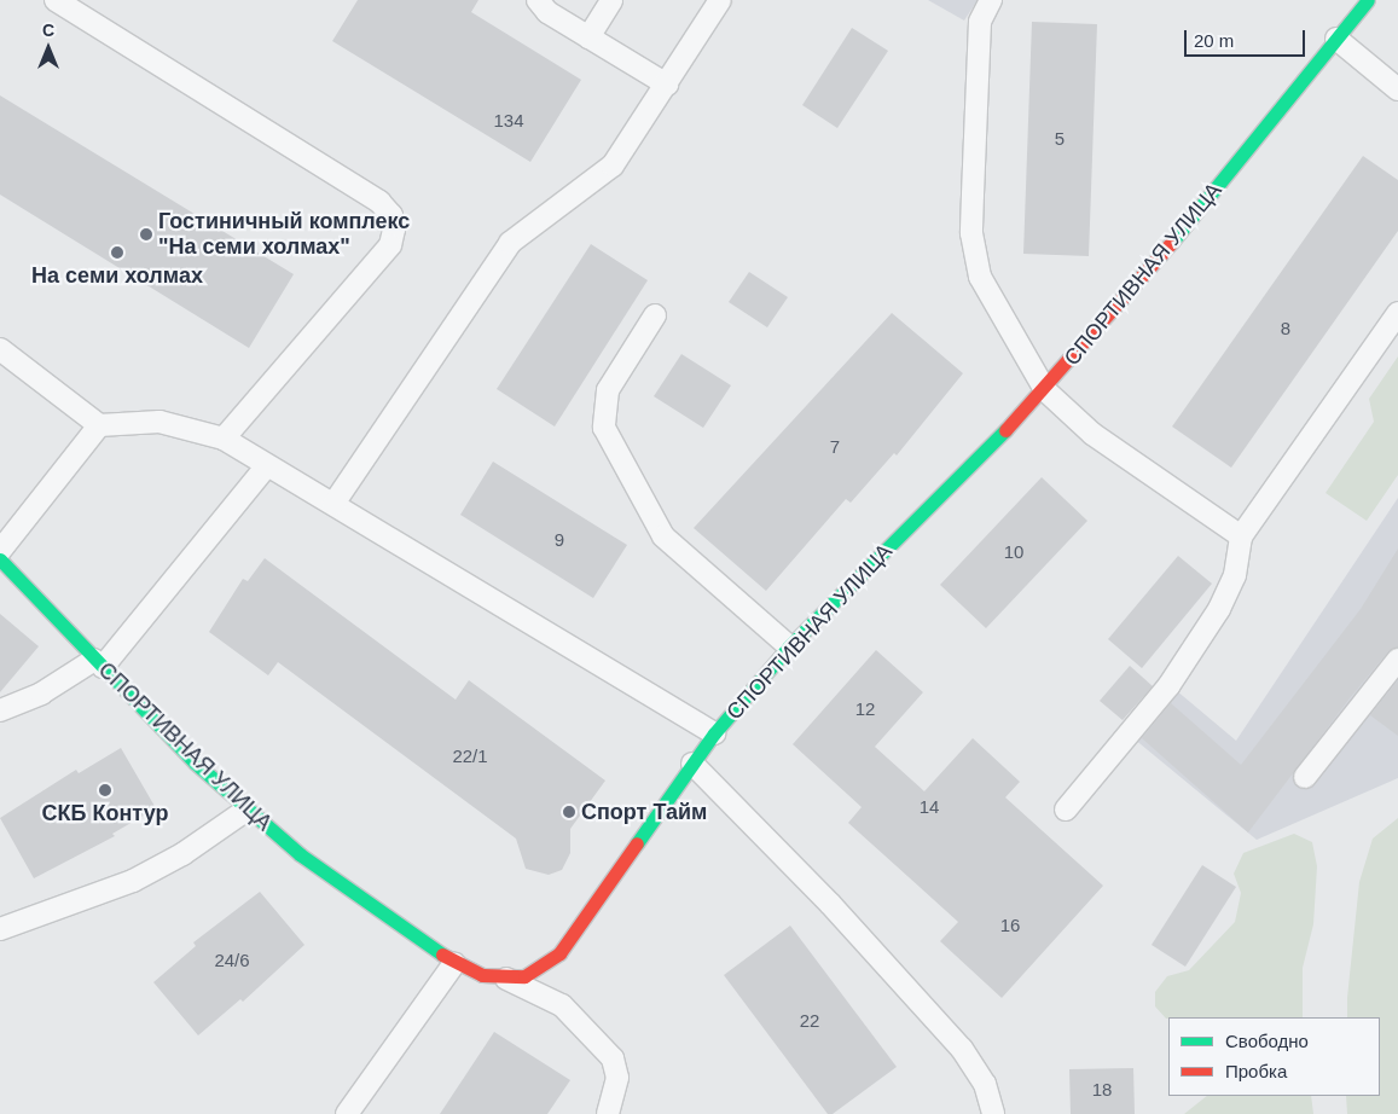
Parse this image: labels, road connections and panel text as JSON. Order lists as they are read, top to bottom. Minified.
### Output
{"streets":{"street":["СПОРТИВНАЯ УЛИЦА"]},"places":["Гостиничный комплекс \"На семи холмах\"","На семи холмах","СКБ Контур","Спорт Тайм"],"house_numbers":["134","5","8","7","9","10","12","22/1","14","16","24/6","22","18"],"legend":["Свободно","Пробка"],"scale_bar":"20 m","north":"top"}
